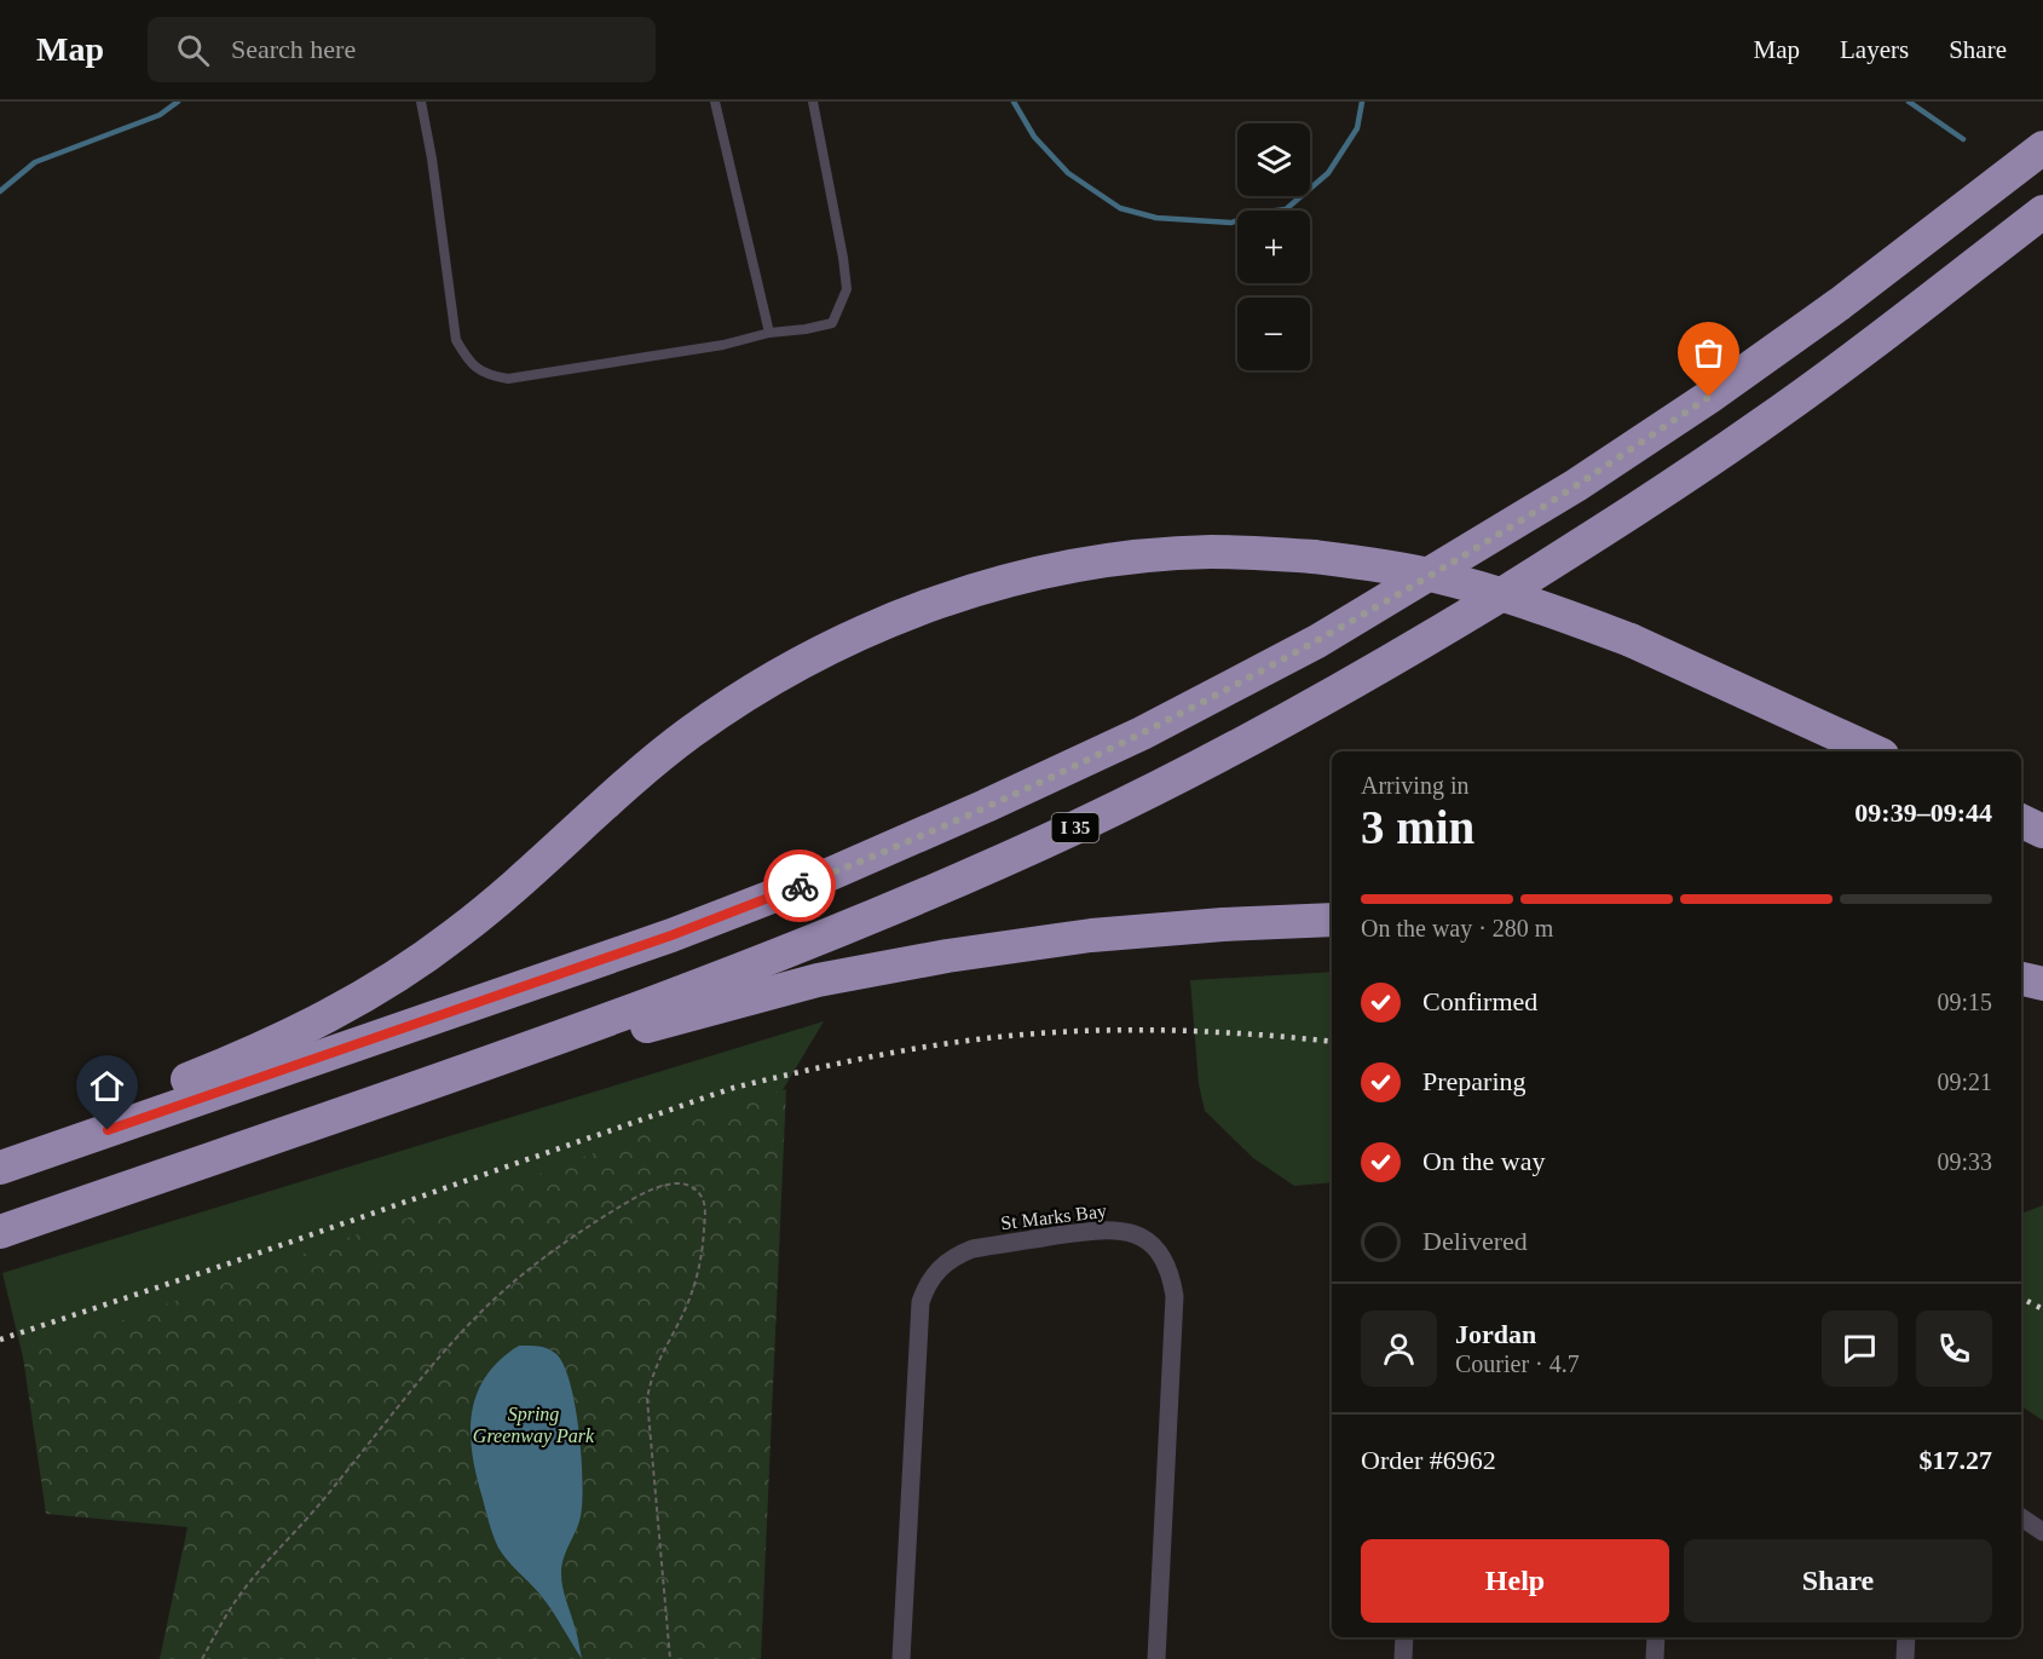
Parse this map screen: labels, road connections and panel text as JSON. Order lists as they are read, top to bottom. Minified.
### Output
{"streets":{"highway":["I 35"],"street":["St Marks Bay"]},"parks":["Spring Greenway Park"],"page":{"header":"Map","search":"Search here","nav":["Map","Layers","Share"],"map_buttons":["+","−"],"heading":["3 min","Arriving in","09:39–09:44"],"panel":["Jordan","Courier · 4.7","Order #6962","$17.27"],"bar":"On the way · 280 m","list":[["Confirmed","09:15"],["Preparing","09:21"],["On the way","09:33"],"Delivered"],"buttons":["Help","Share"]}}
